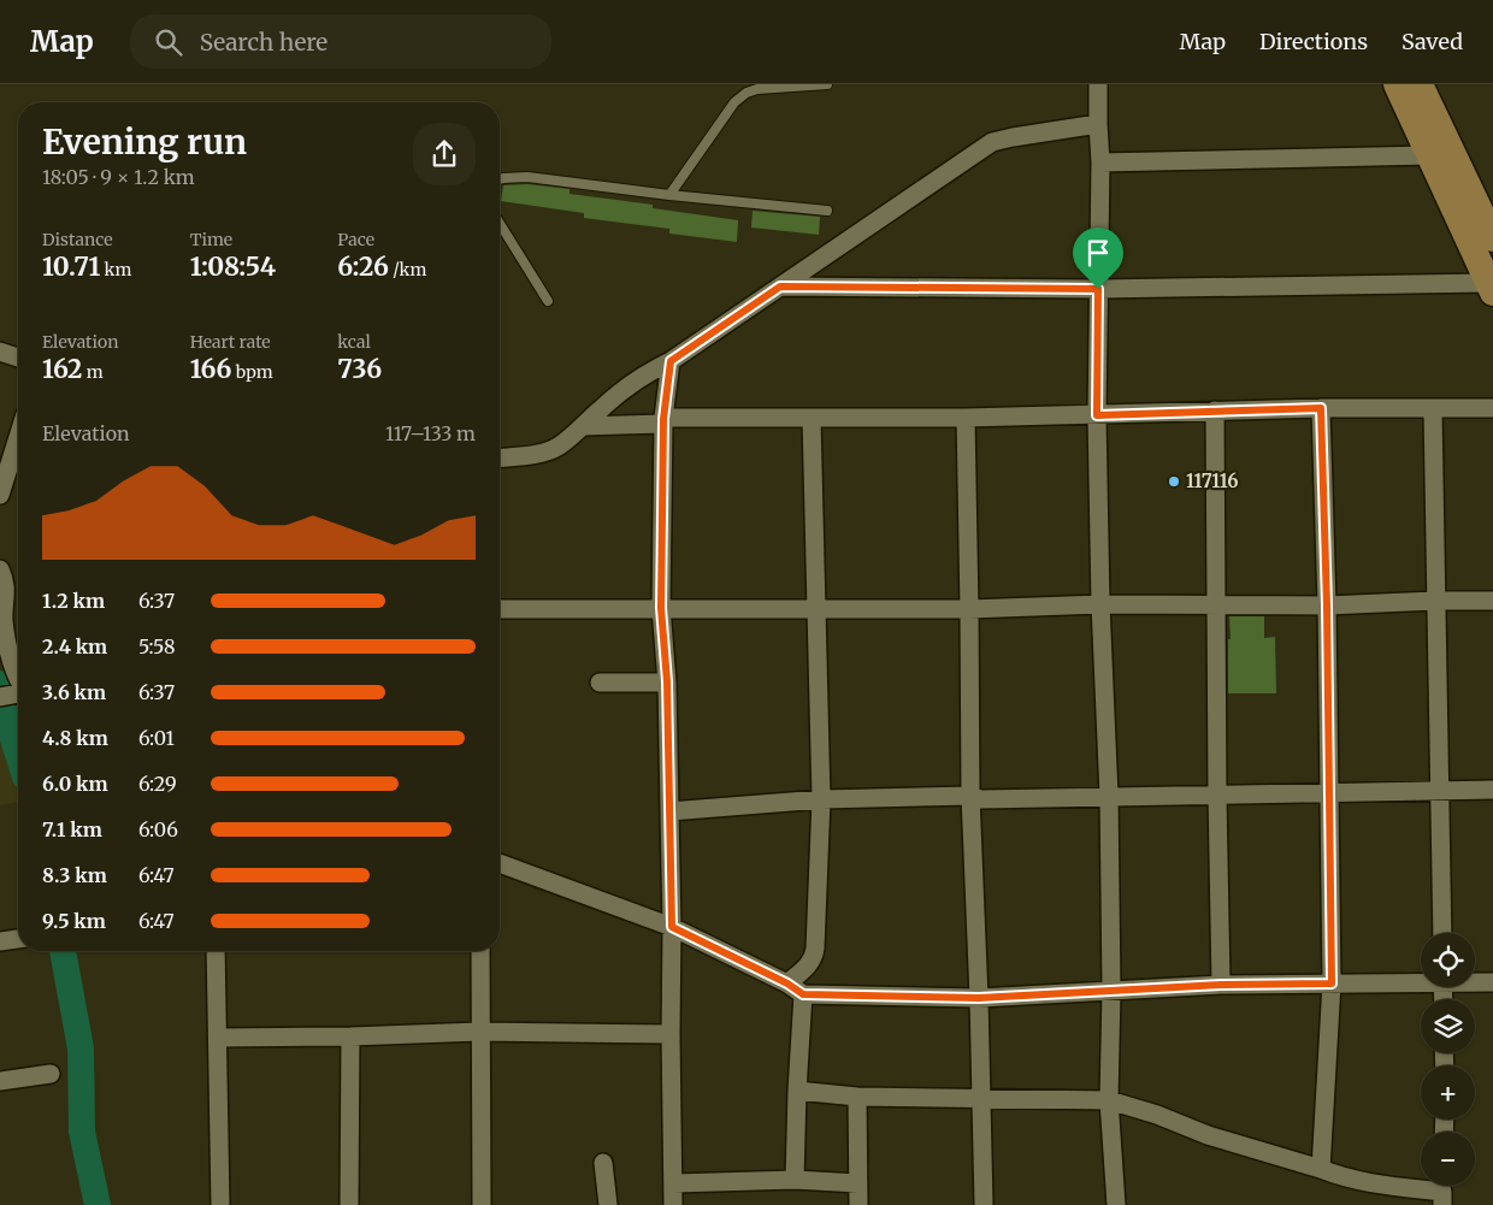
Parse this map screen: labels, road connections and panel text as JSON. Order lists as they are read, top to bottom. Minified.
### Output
{"places":["117116"],"page":{"header":"Map","search":"Search here","nav":["Map","Directions","Saved"],"heading":["Evening run","18:05 · 9 × 1.2 km"],"stats":[["Distance","10.71 km"],["Time","1:08:54"],["Pace","6:26 /km"],["Elevation","162 m"],["Heart rate","166 bpm"],["kcal","736"]],"chart":["Elevation","117–133 m"],"list":[{"name":"1.2 km","note":"6:37"},{"name":"2.4 km","note":"5:58"},{"name":"3.6 km","note":"6:37"},{"name":"4.8 km","note":"6:01"},{"name":"6.0 km","note":"6:29"},{"name":"7.1 km","note":"6:06"},{"name":"8.3 km","note":"6:47"},{"name":"9.5 km","note":"6:47"}],"map_buttons":["+","−"]}}
